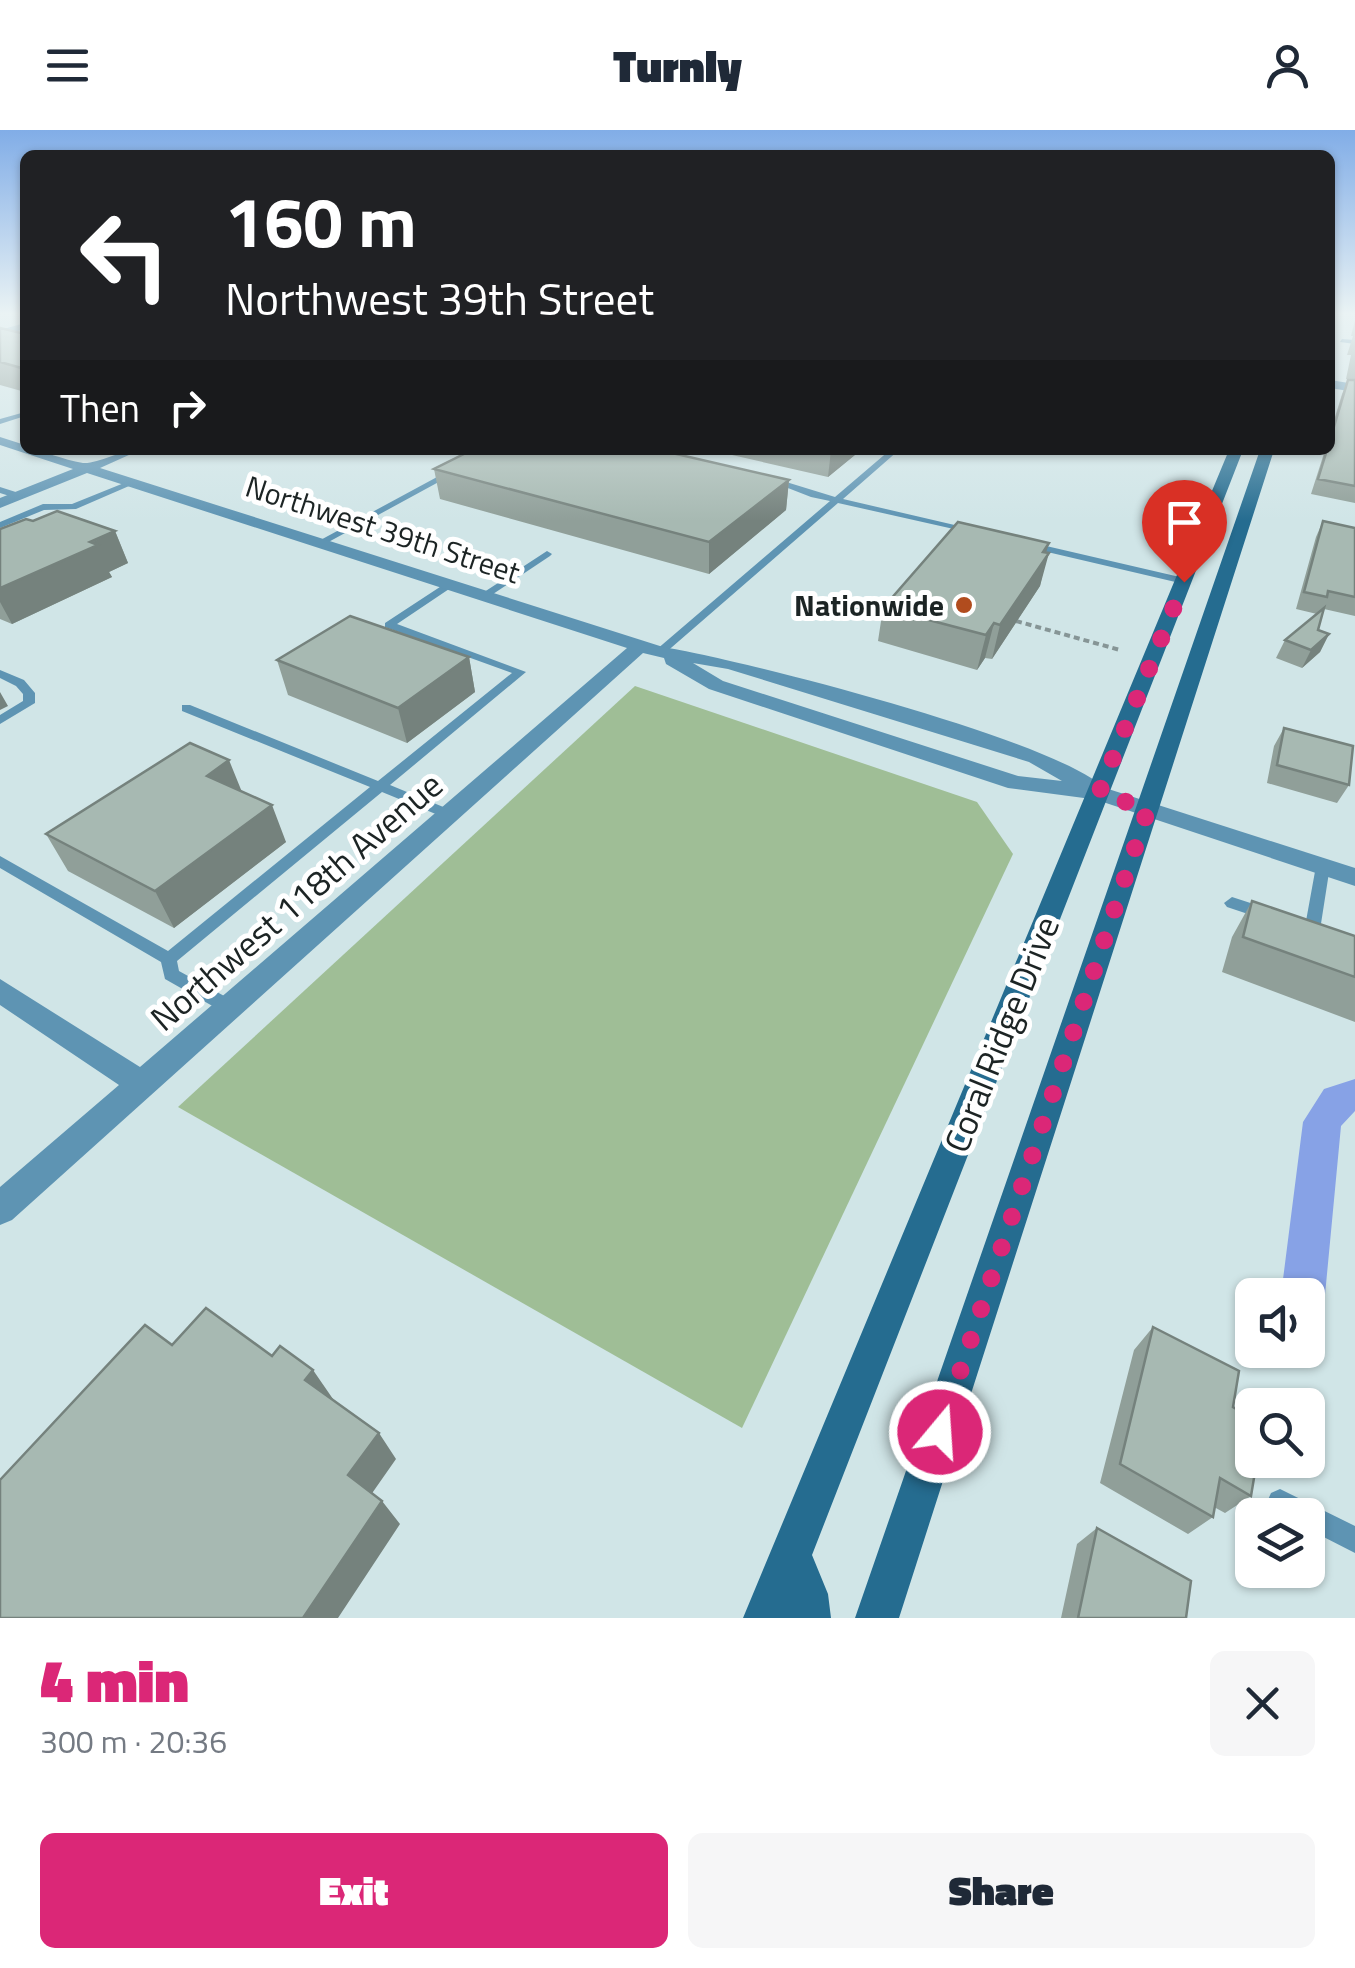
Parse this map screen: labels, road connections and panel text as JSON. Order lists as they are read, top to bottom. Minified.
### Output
{"streets":{"main road":["Coral Ridge Drive"],"street":["Northwest 39th Street","Northwest 118th Avenue"]},"crossings":[["Northwest 39th Street","Northwest 118th Avenue"],["Northwest 39th Street","Coral Ridge Drive"]],"places":["Nationwide"],"page":{"header":"Turnly","turn":["160 m","Northwest 39th Street"],"then":"Then","heading":["4 min","300 m · 20:36"],"buttons":["Exit","Share"]}}
